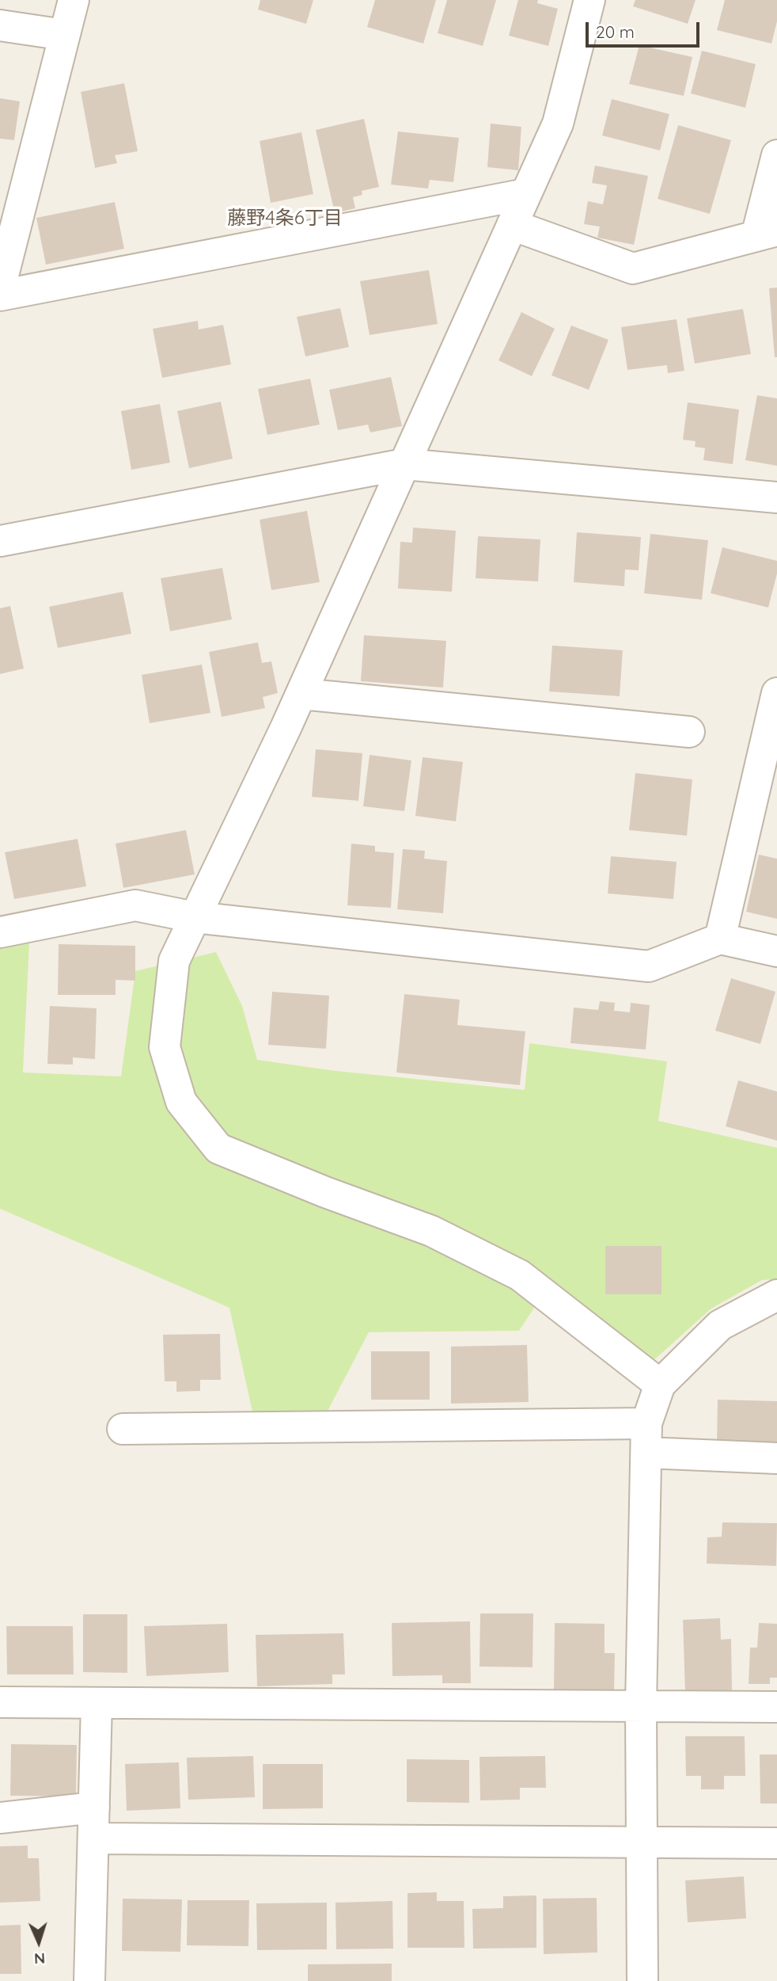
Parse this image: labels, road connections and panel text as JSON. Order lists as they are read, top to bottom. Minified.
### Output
{"districts":["藤野4条6丁目"],"scale_bar":"20 m","north":"bottom"}
